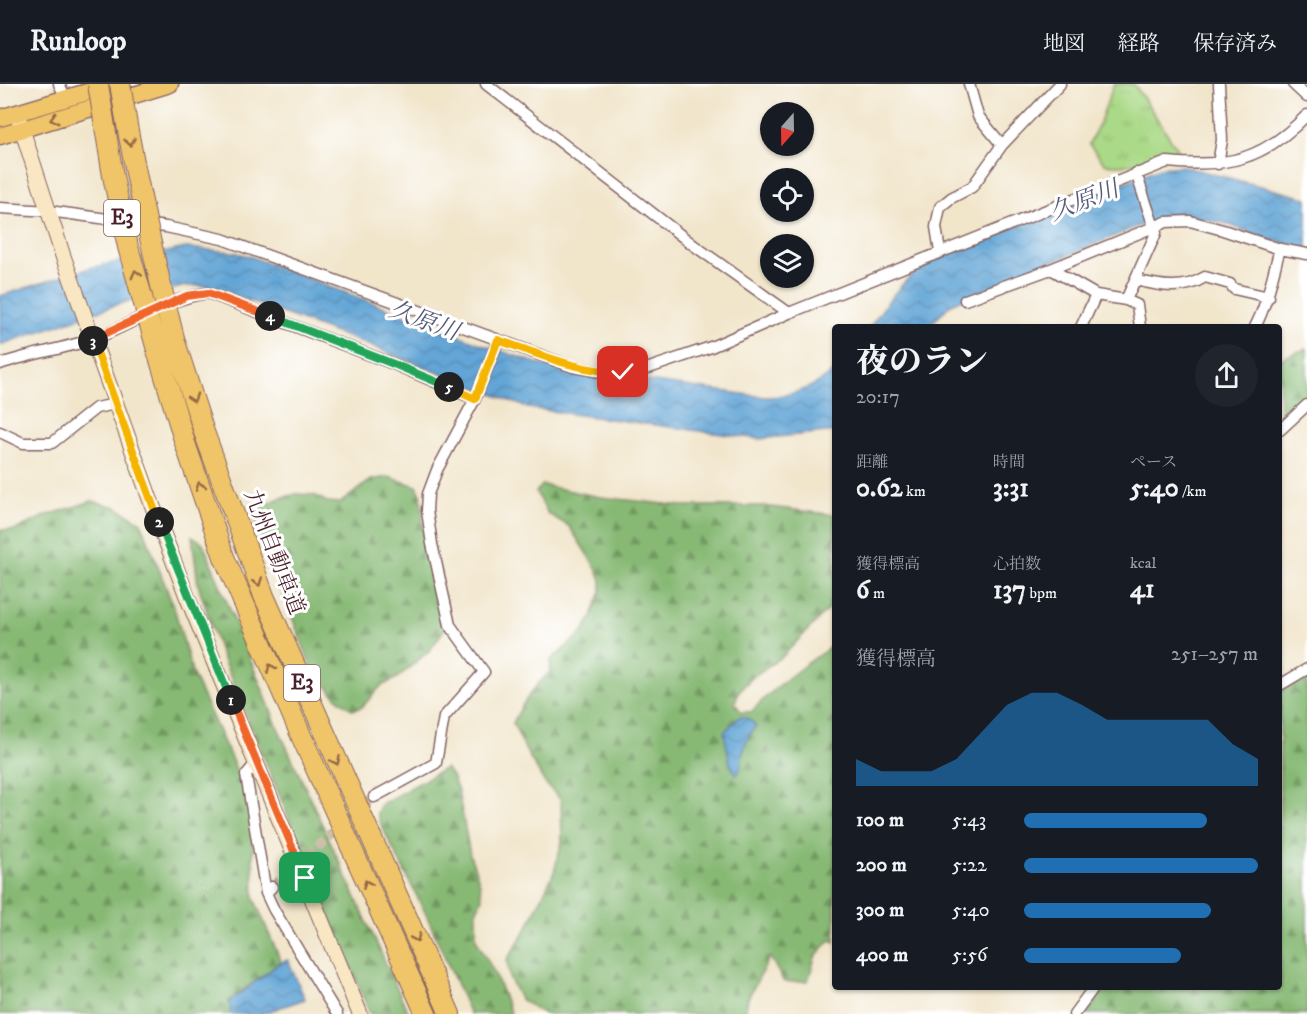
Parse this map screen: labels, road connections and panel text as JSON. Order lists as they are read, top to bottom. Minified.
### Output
{"streets":{"highway":["E3","九州自動車道"]},"water":["久原川"],"north":"bottom","page":{"header":"Runloop","nav":["地図","経路","保存済み"],"pins":["4","3","5","2","1"],"heading":["夜のラン","20:17"],"stats":[["距離","0.62 km"],["時間","3:31"],["ペース","5:40 /km"],["獲得標高","6 m"],["心拍数","137 bpm"],["kcal","41"]],"chart":["獲得標高","251–257 m"],"list":[{"name":"100 m","note":"5:43"},{"name":"200 m","note":"5:22"},{"name":"300 m","note":"5:40"},{"name":"400 m","note":"5:56"}]}}
